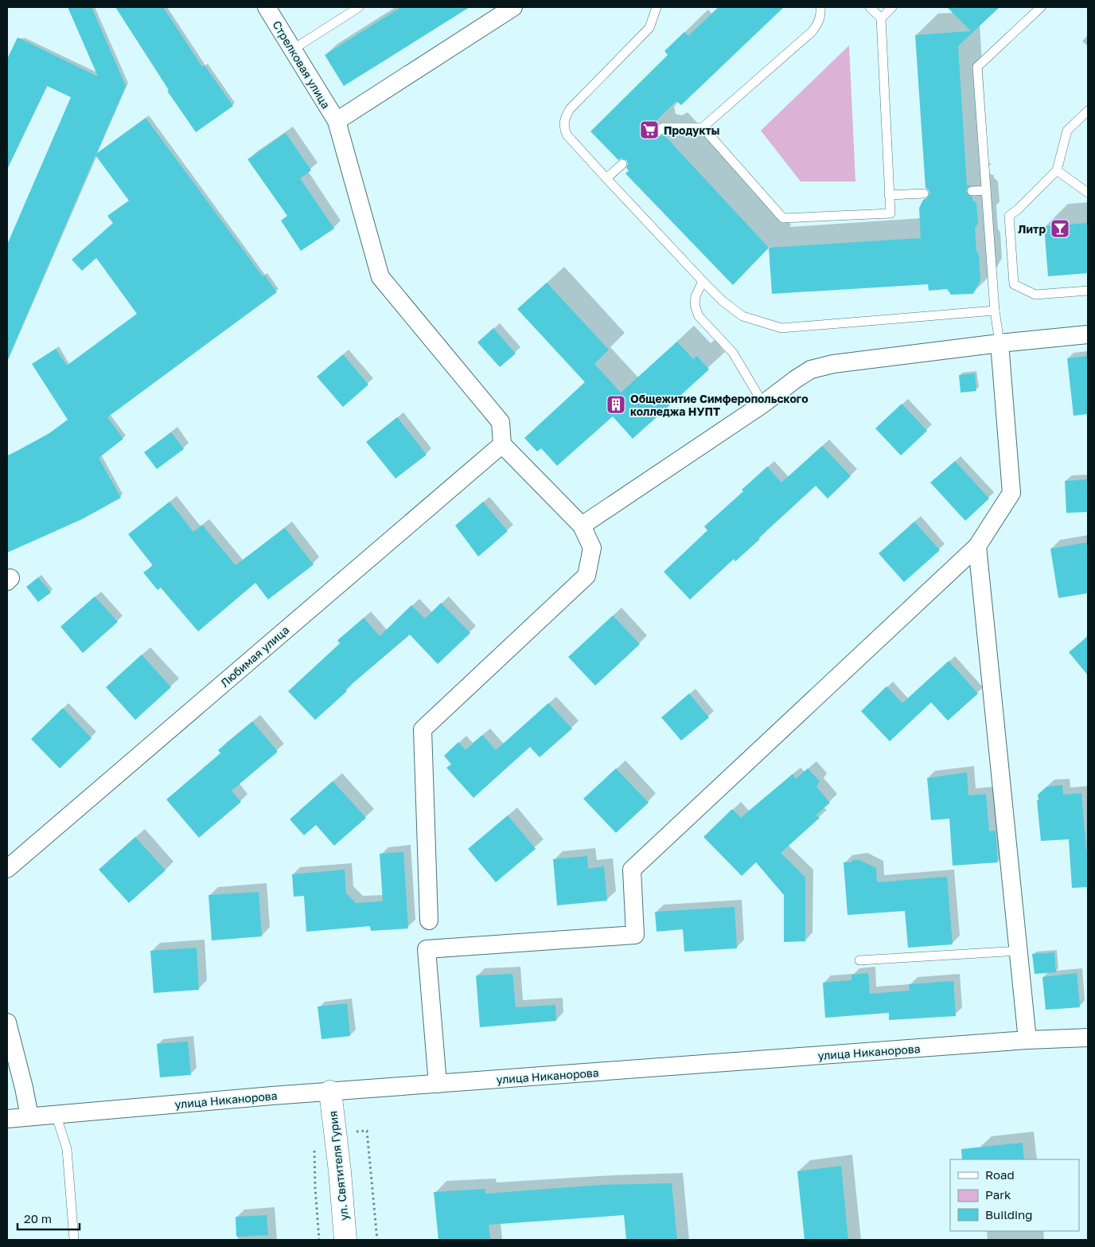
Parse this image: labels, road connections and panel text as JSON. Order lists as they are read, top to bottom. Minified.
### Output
{"streets":{"street":["Стрелковая улица","Любимая улица","улица Никанорова","ул. Святителя Гурия"]},"crossings":[["Стрелковая улица","Любимая улица"],["улица Никанорова","ул. Святителя Гурия"]],"places":{"supermarket":["Продукты"],"bar":["Литр"],"building":["Общежитие Симферопольского колледжа НУПТ"]},"legend":["Road","Park","Building"],"scale_bar":"20 m"}
